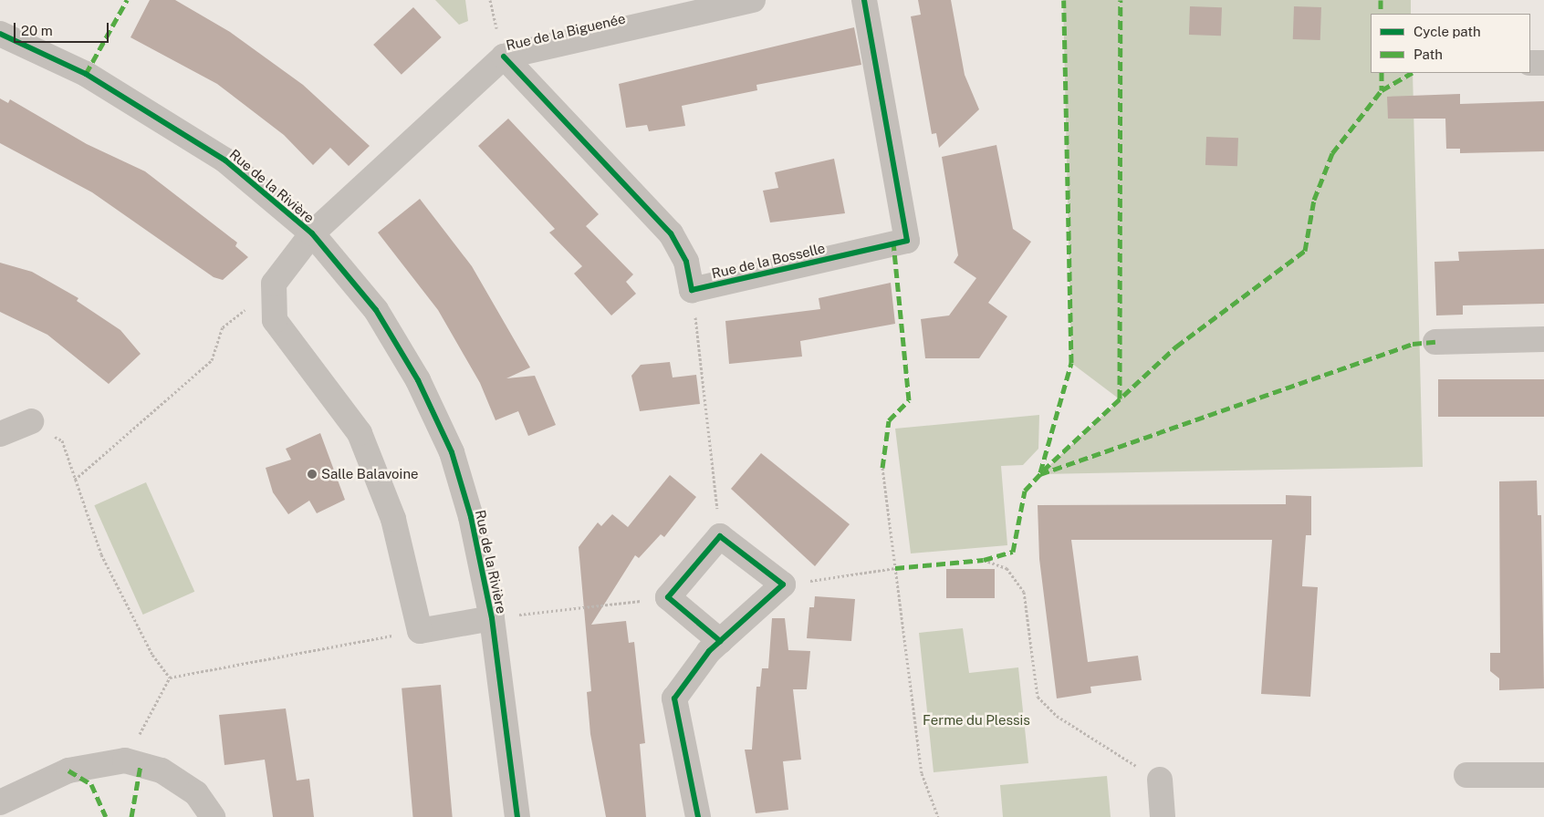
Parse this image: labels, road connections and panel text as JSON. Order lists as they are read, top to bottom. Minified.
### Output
{"streets":{"street":["Rue de la Biguenée","Rue de la Rivière","Rue de la Bosselle"]},"crossings":[["Rue de la Biguenée","Rue de la Rivière"]],"parks":["Ferme du Plessis"],"places":["Salle Balavoine"],"legend":["Cycle path","Path"],"scale_bar":"20 m"}
